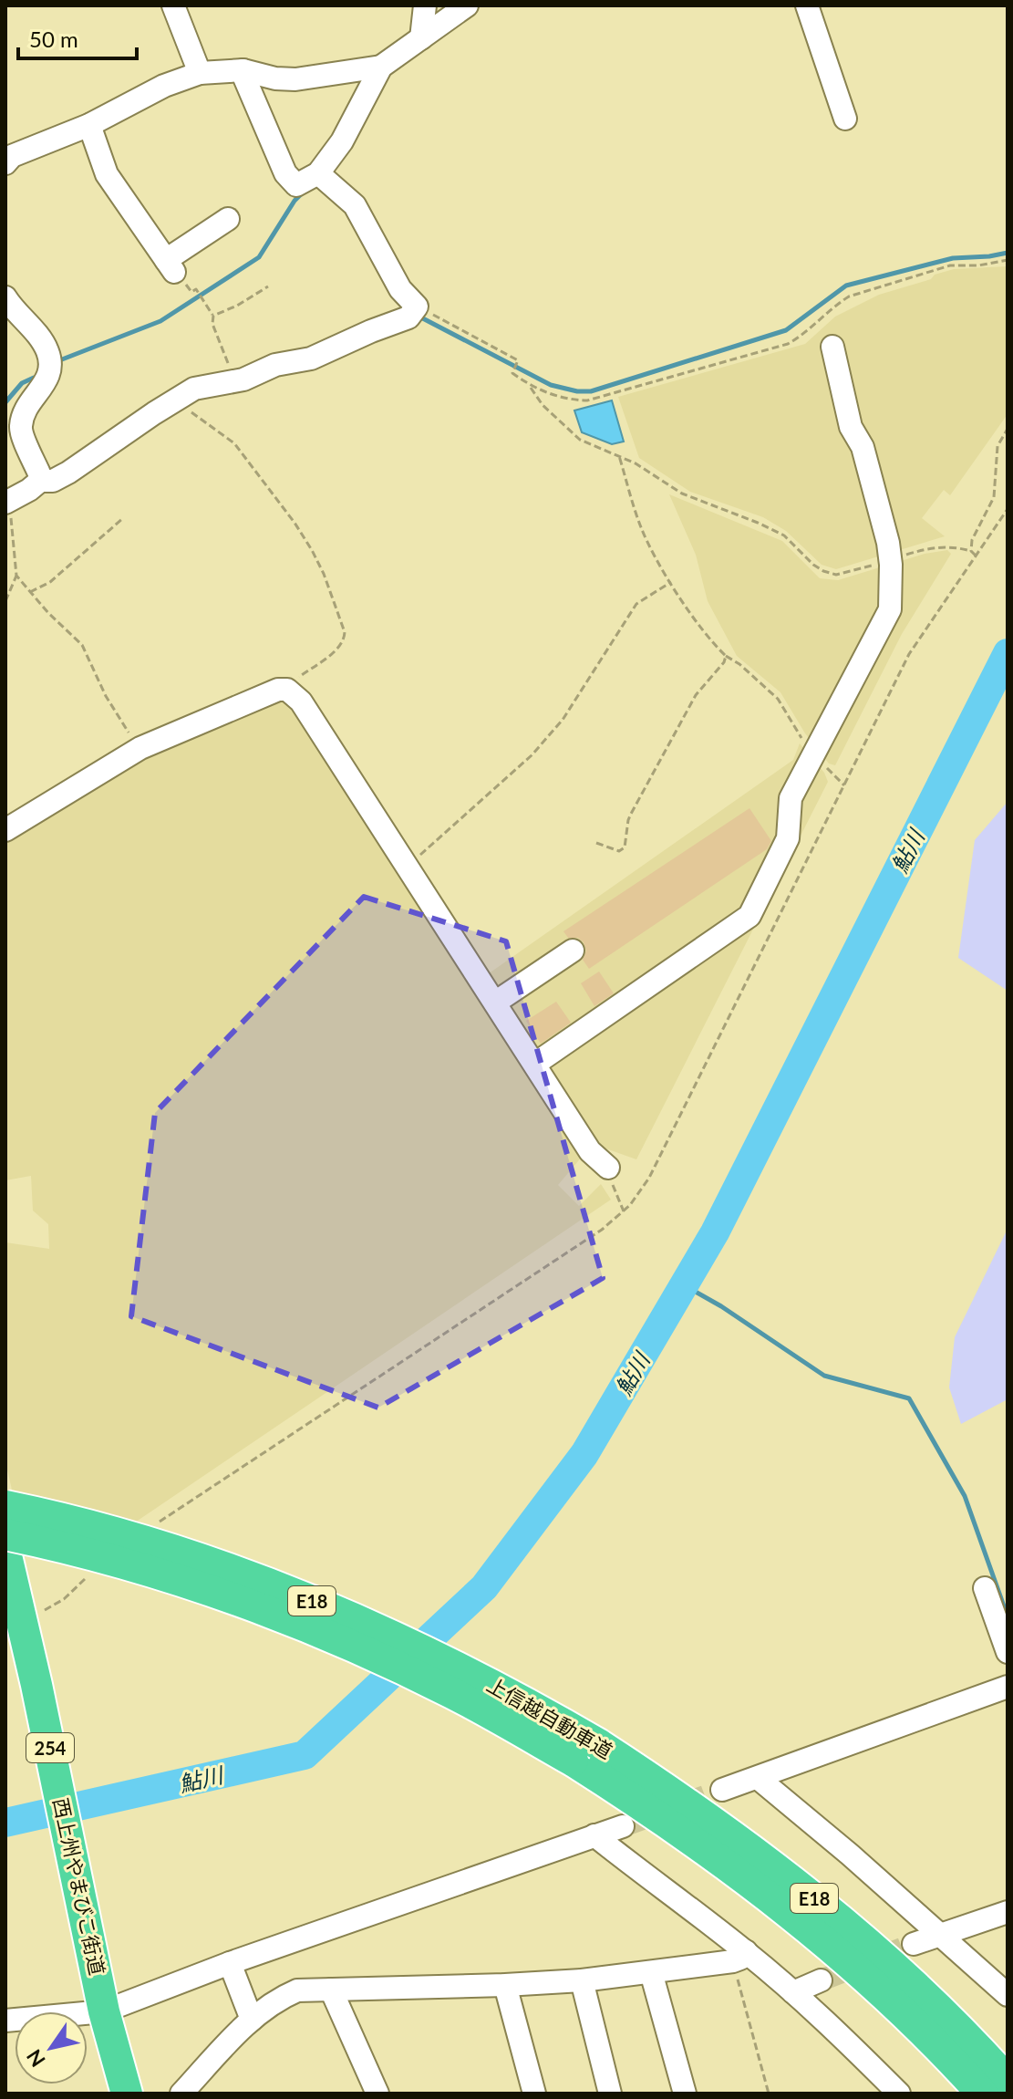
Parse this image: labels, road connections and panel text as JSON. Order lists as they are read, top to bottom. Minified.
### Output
{"streets":{"highway":["E18","上信越自動車道","254","西上州やまびこ街道"]},"water":["鮎川"],"scale_bar":"50 m","north":"bottom left"}
